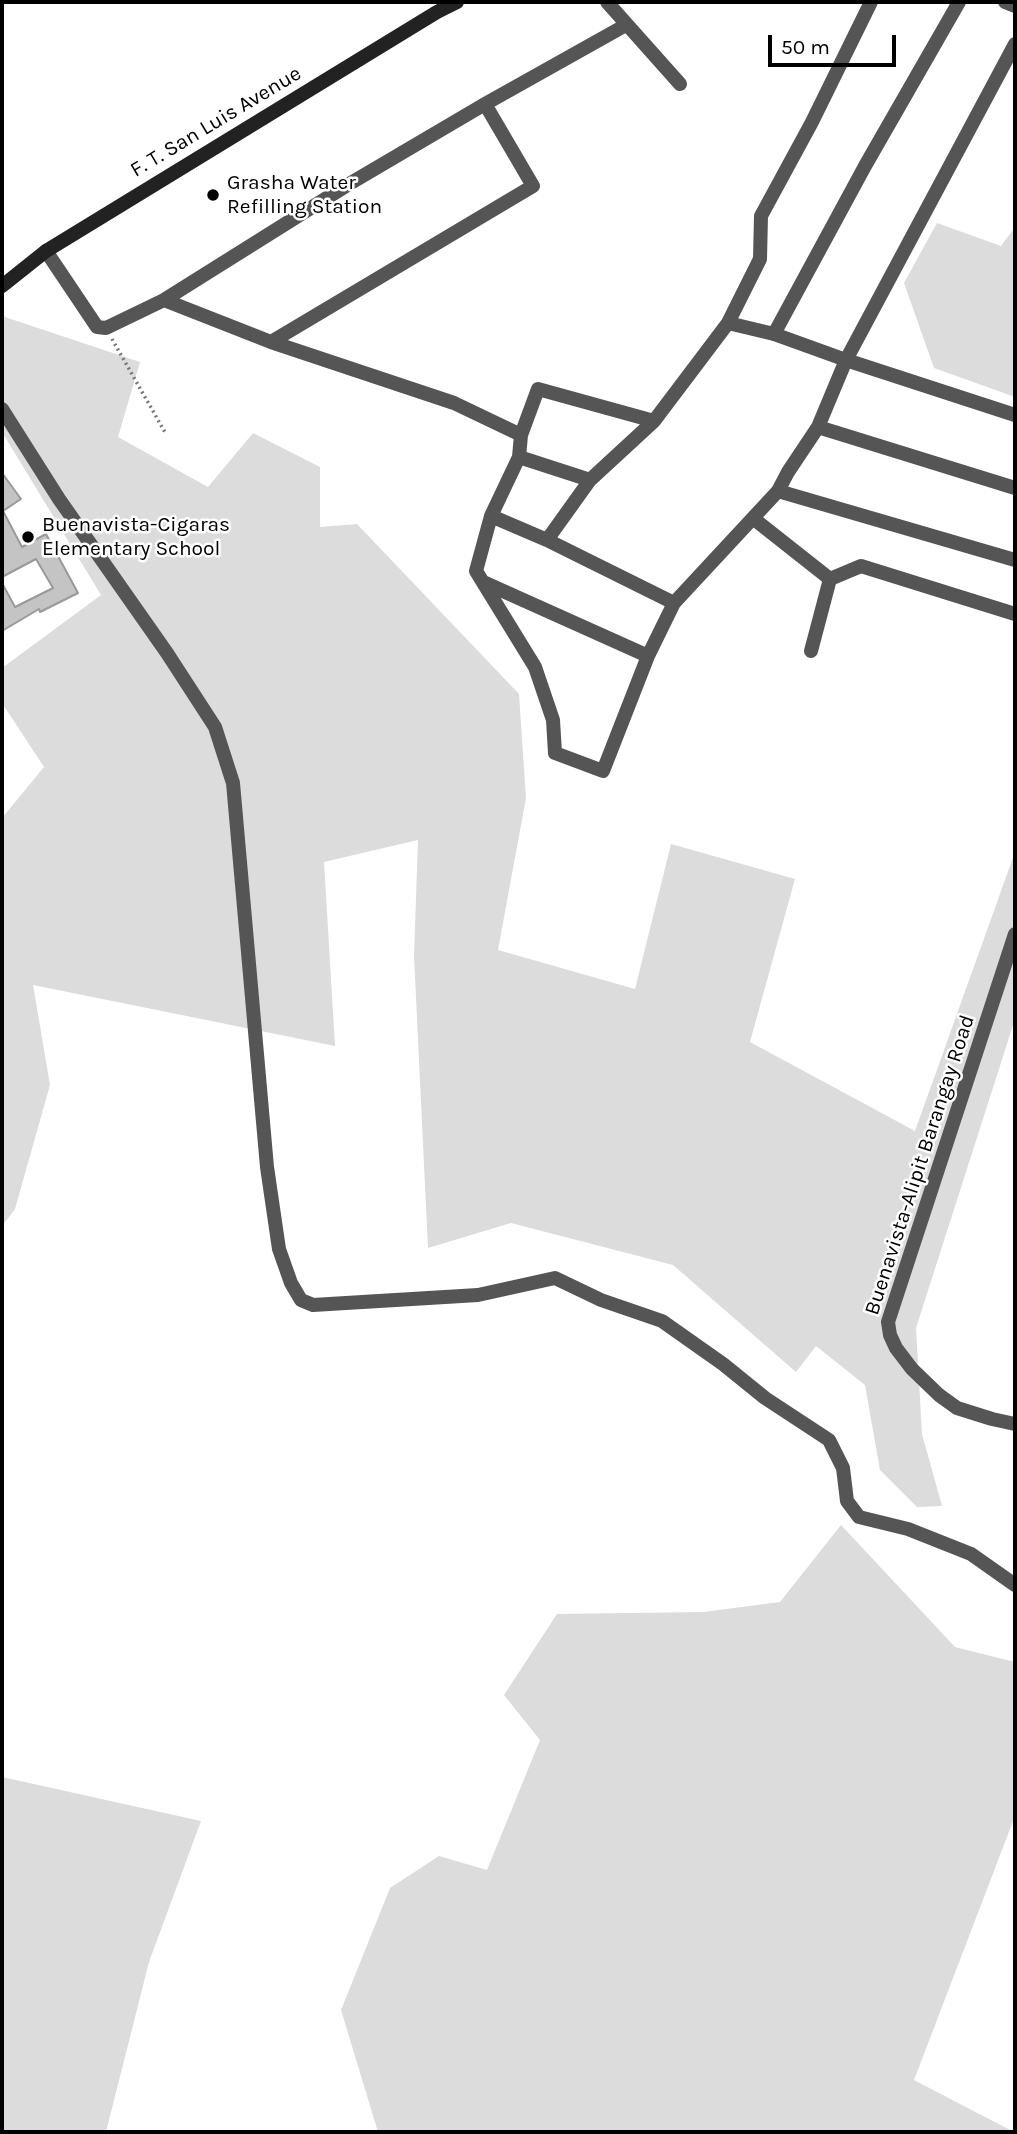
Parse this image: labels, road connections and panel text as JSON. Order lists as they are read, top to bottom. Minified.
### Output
{"streets":{"main road":["F. T. San Luis Avenue"],"street":["Buenavista-Alipit Barangay Road"]},"places":["Grasha Water Refilling Station","Buenavista-Cigaras Elementary School"],"scale_bar":"50 m"}
